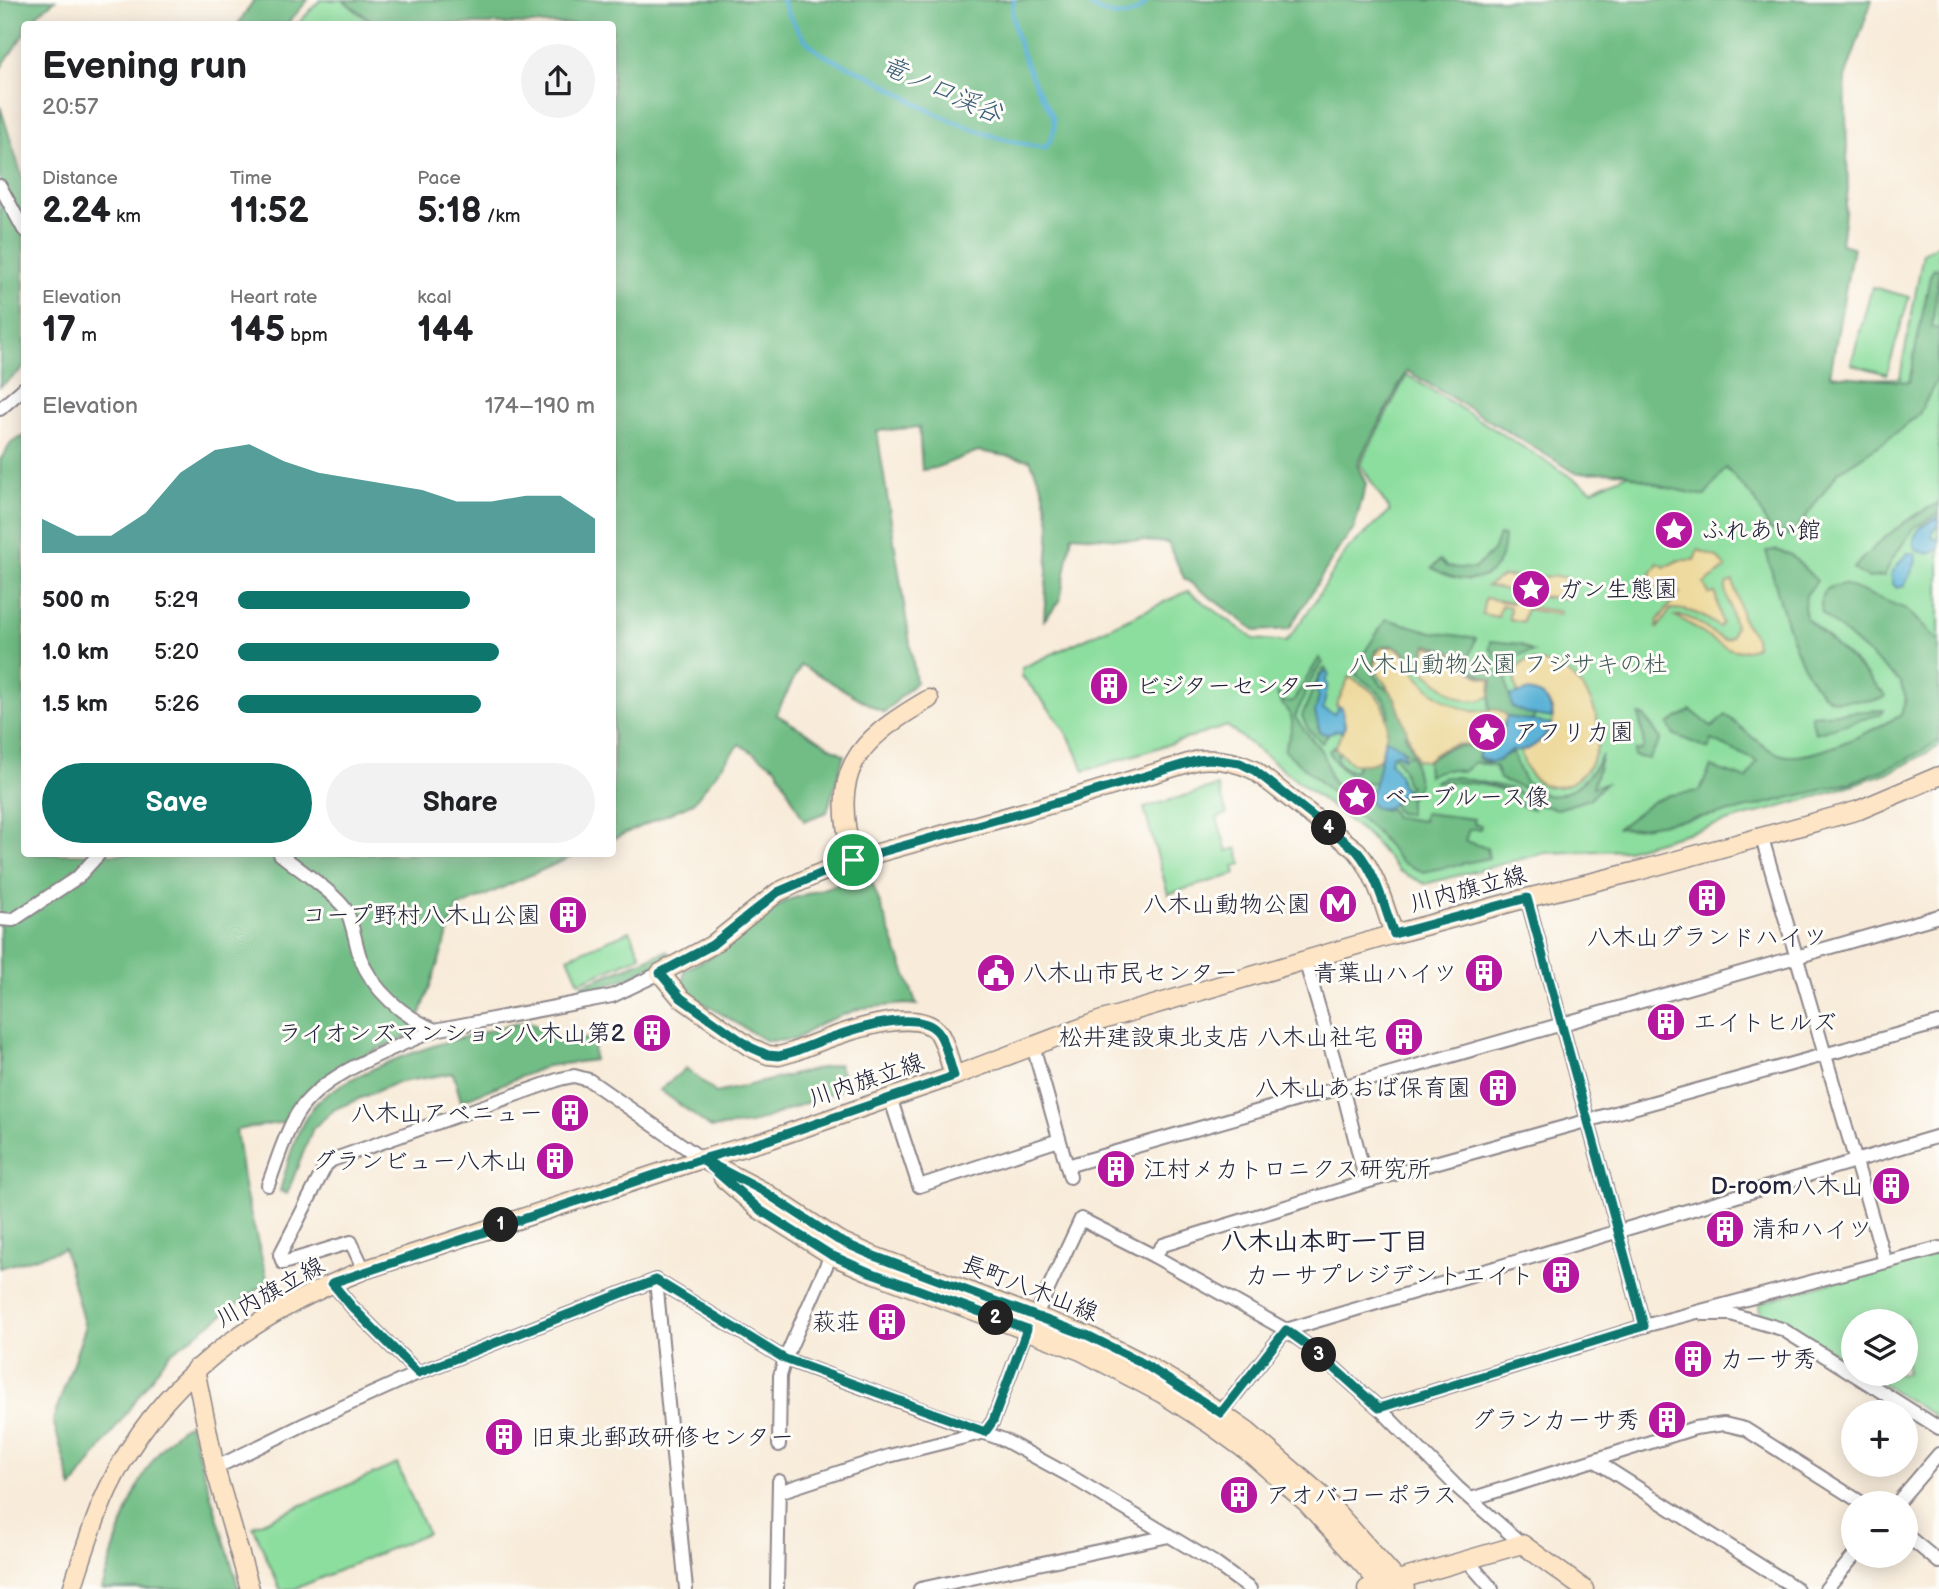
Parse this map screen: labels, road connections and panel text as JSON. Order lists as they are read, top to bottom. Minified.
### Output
{"streets":{"street":["川内旗立線","長町八木山線"]},"crossings":[["川内旗立線","長町八木山線"]],"districts":["八木山本町一丁目"],"water":["竜ノ口渓谷"],"parks":["八木山動物公園 フジサキの杜"],"places":{"place":["ふれあい館","ガン生態園","アフリカ園","ベーブルース像"],"building":["ビジターセンター","八木山グランドハイツ","コープ野村八木山公園","青葉山ハイツ","エイトヒルズ","ライオンズマンション八木山第2","松井建設東北支店 八木山社宅","八木山あおば保育園","八木山アベニュー","グランビュー八木山","江村メカトロニクス研究所","D-room八木山","清和ハイツ","カーサプレジデントエイト","萩荘","カーサ秀","グランカーサ秀","旧東北郵政研修センター","アオバコーポラス"],"metro station":["八木山動物公園"],"public building":["八木山市民センター"]},"page":{"heading":["Evening run","20:57"],"stats":[["Distance","2.24 km"],["Time","11:52"],["Pace","5:18 /km"],["Elevation","17 m"],["Heart rate","145 bpm"],["kcal","144"]],"chart":["Elevation","174–190 m"],"list":[{"name":"500 m","note":"5:29"},{"name":"1.0 km","note":"5:20"},{"name":"1.5 km","note":"5:26"}],"buttons":["Save","Share"],"pins":["4","1","2","3"],"map_buttons":["+","−"]}}
